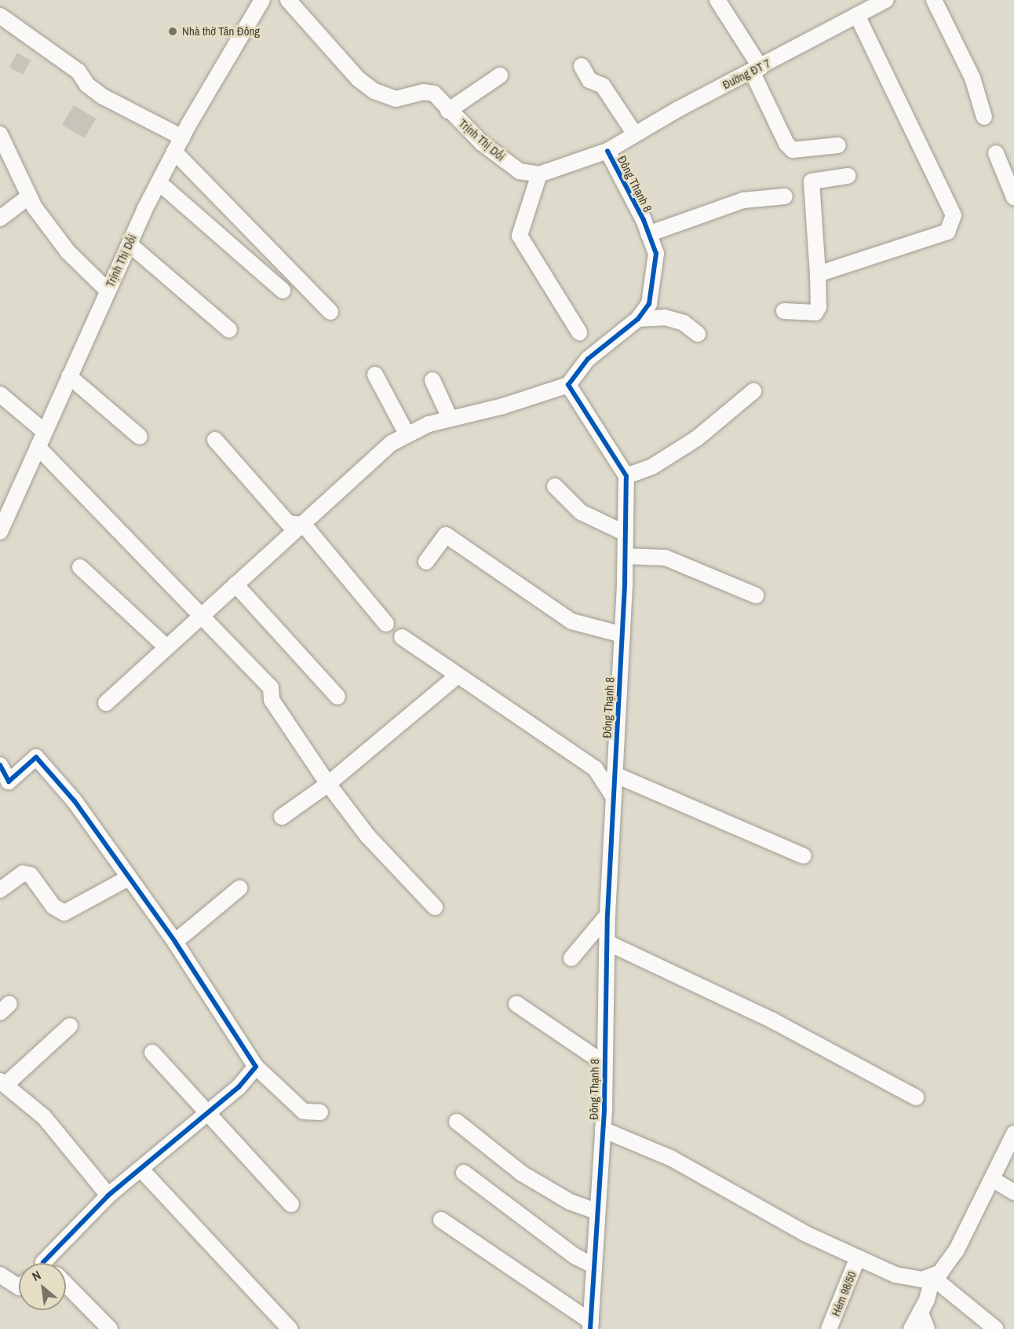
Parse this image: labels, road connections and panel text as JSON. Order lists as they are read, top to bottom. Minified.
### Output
{"streets":{"street":["Đường ĐT 7","Trịnh Thị Dối","Đông Thạnh 8","Hẻm 98/50"]},"crossings":[["Đường ĐT 7","Đông Thạnh 8"]],"places":["Nhà thờ Tân Đông"],"north":"top left"}
